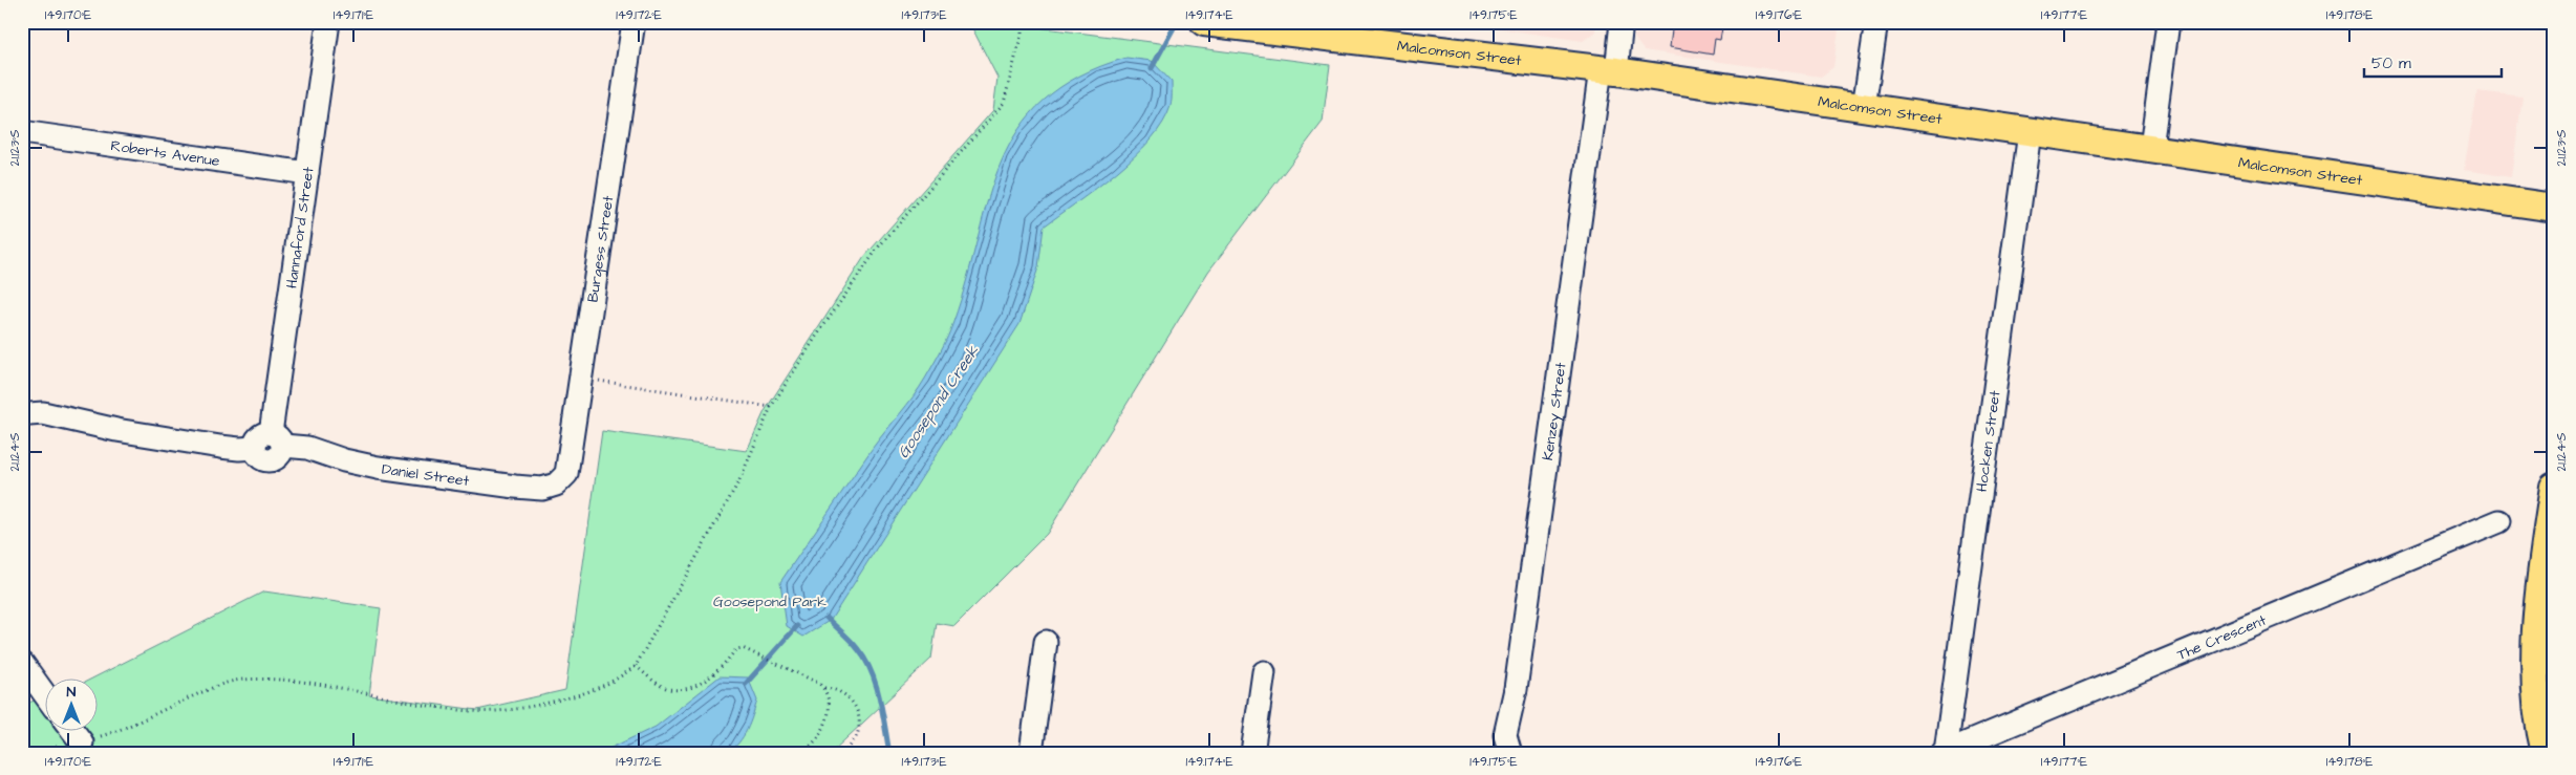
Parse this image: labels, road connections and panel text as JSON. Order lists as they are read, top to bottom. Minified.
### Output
{"streets":{"main road":["Malcomson Street"],"street":["Roberts Avenue","Hannaford Street","Burgess Street","Kenzey Street","Hocken Street","Daniel Street","The Crescent"]},"crossings":[["Malcomson Street","Kenzey Street"],["Malcomson Street","Hocken Street"],["Roberts Avenue","Hannaford Street"],["Hannaford Street","Daniel Street"],["Burgess Street","Daniel Street"],["Hocken Street","The Crescent"]],"water":["Goosepond Creek"],"parks":["Goosepond Park"],"scale_bar":"50 m","north":"top","coordinates":["149.170°E","149.171°E","149.172°E","149.173°E","149.174°E","149.175°E","149.176°E","149.177°E","149.178°E","21.123°S","21.124°S"]}
